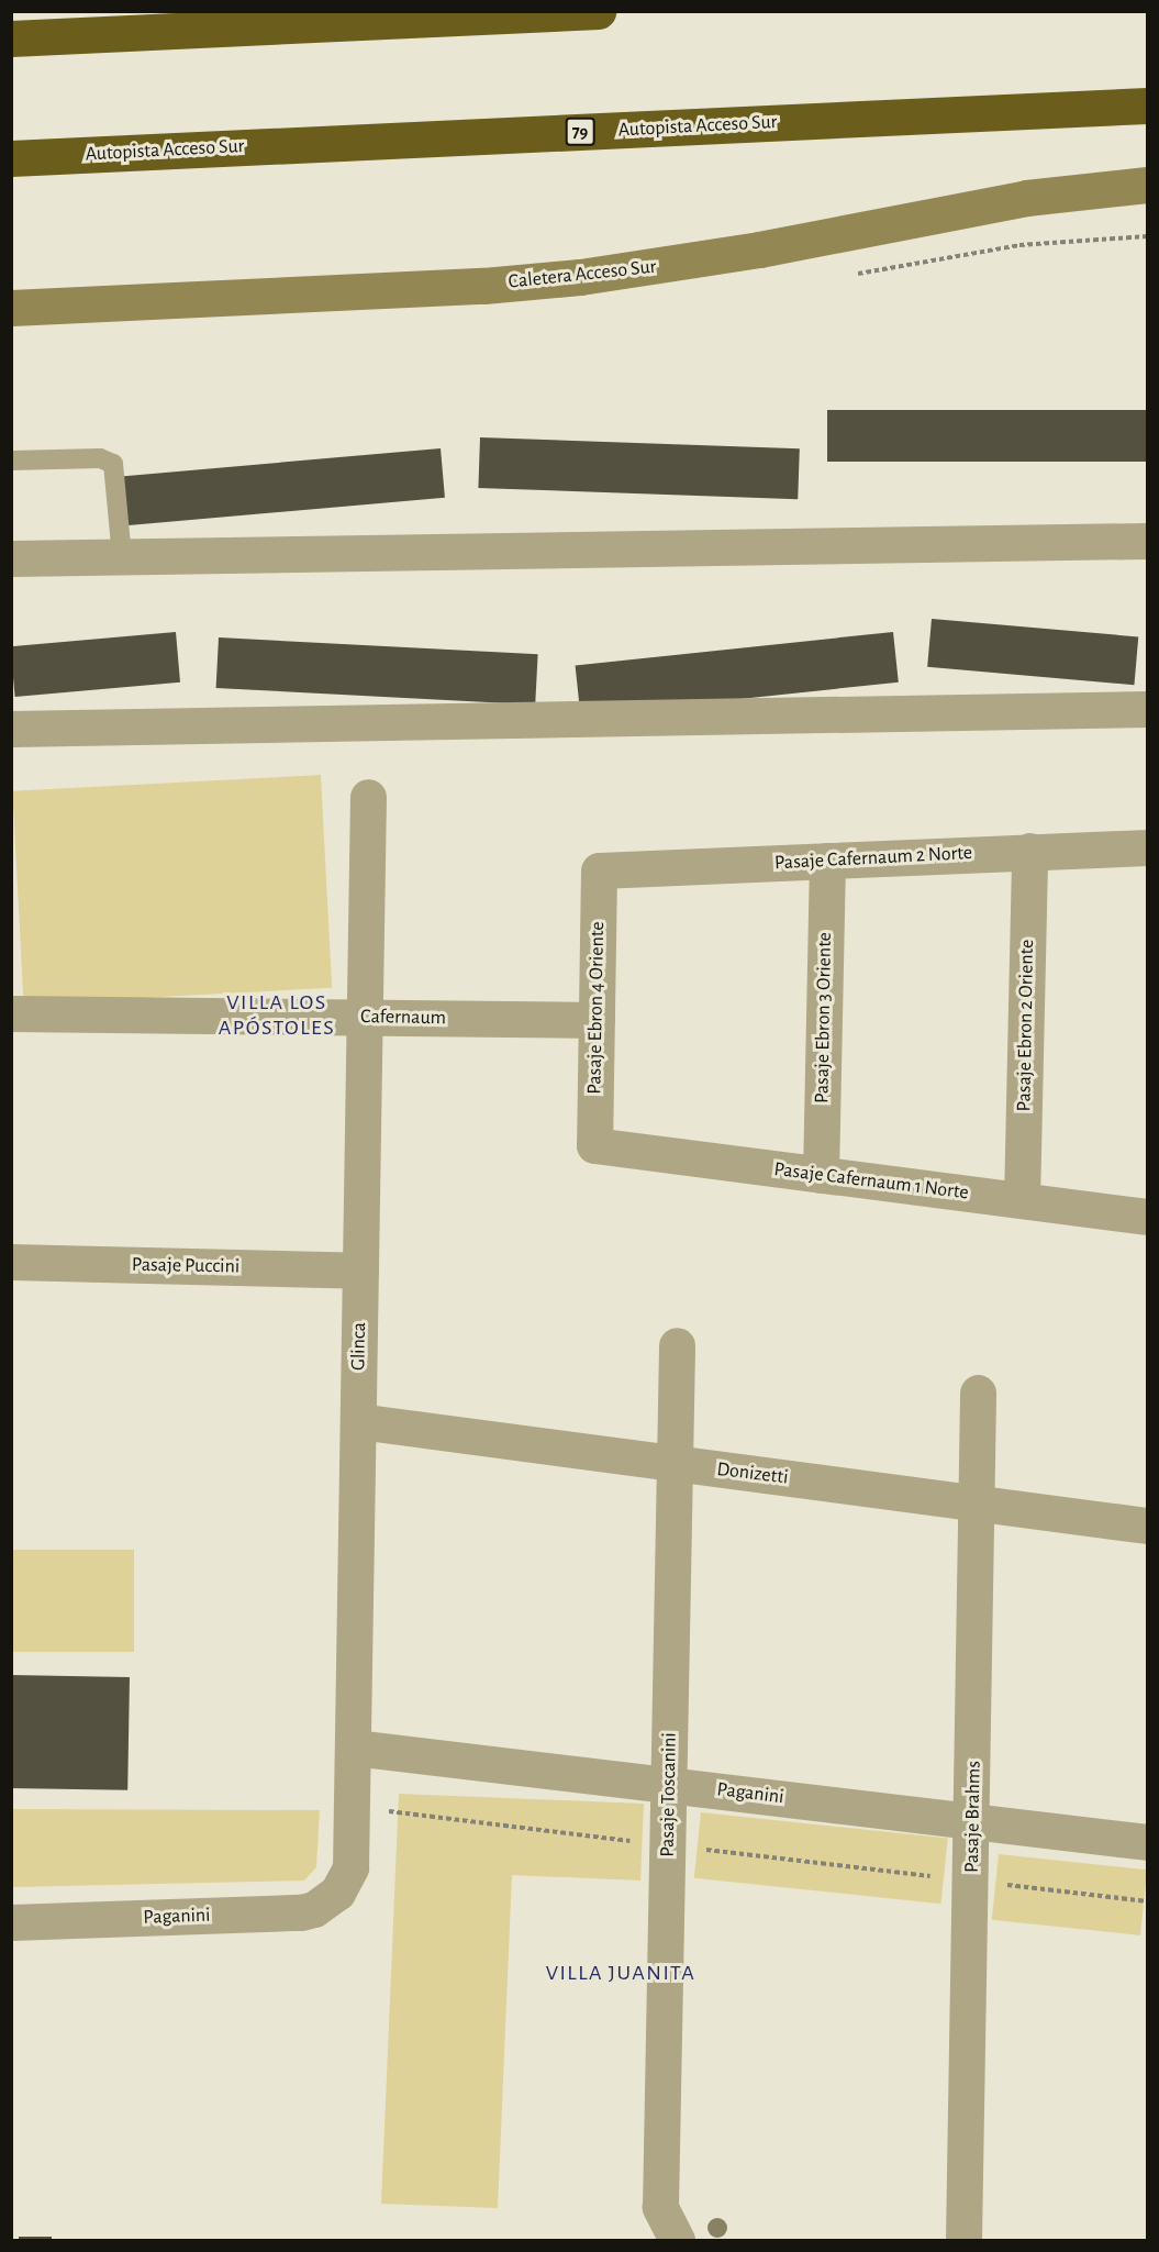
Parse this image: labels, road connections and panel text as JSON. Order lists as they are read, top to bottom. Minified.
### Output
{"streets":{"highway":["Autopista Acceso Sur","79"],"main road":["Caletera Acceso Sur"],"street":["Pasaje Cafernaum 2 Norte","Pasaje Ebron 4 Oriente","Cafernaum","Pasaje Ebron 3 Oriente","Pasaje Ebron 2 Oriente","Pasaje Cafernaum 1 Norte","Pasaje Puccini","Glinca","Donizetti","Paganini","Pasaje Toscanini","Pasaje Brahms"]},"crossings":[["Pasaje Cafernaum 2 Norte","Pasaje Ebron 4 Oriente"],["Pasaje Cafernaum 2 Norte","Pasaje Ebron 3 Oriente"],["Pasaje Cafernaum 2 Norte","Pasaje Ebron 2 Oriente"],["Pasaje Ebron 4 Oriente","Cafernaum"],["Pasaje Ebron 4 Oriente","Pasaje Cafernaum 1 Norte"],["Cafernaum","Glinca"],["Pasaje Ebron 3 Oriente","Pasaje Cafernaum 1 Norte"],["Pasaje Ebron 2 Oriente","Pasaje Cafernaum 1 Norte"],["Pasaje Puccini","Glinca"],["Glinca","Donizetti"],["Glinca","Paganini"],["Donizetti","Pasaje Toscanini"],["Donizetti","Pasaje Brahms"],["Paganini","Pasaje Toscanini"],["Paganini","Pasaje Brahms"]],"districts":["VILLA LOS APÓSTOLES","VILLA JUANITA"]}
